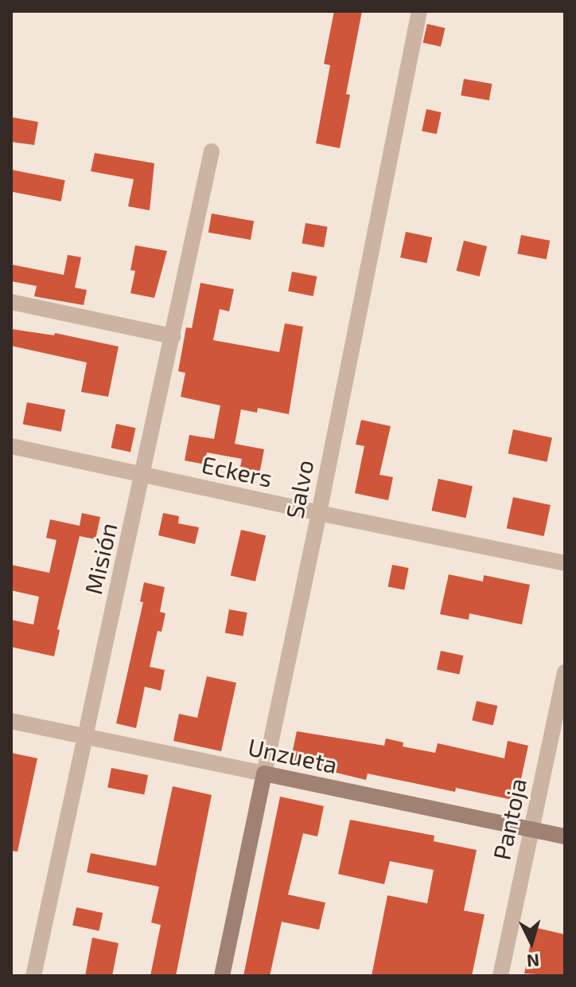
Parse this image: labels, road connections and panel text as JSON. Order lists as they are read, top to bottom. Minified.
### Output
{"streets":{"main road":["Salvo","Unzueta"],"street":["Eckers","Misión","Pantoja"]},"crossings":[["Eckers","Salvo"],["Eckers","Misión"],["Salvo","Unzueta"],["Misión","Unzueta"],["Unzueta","Pantoja"]],"north":"bottom"}
